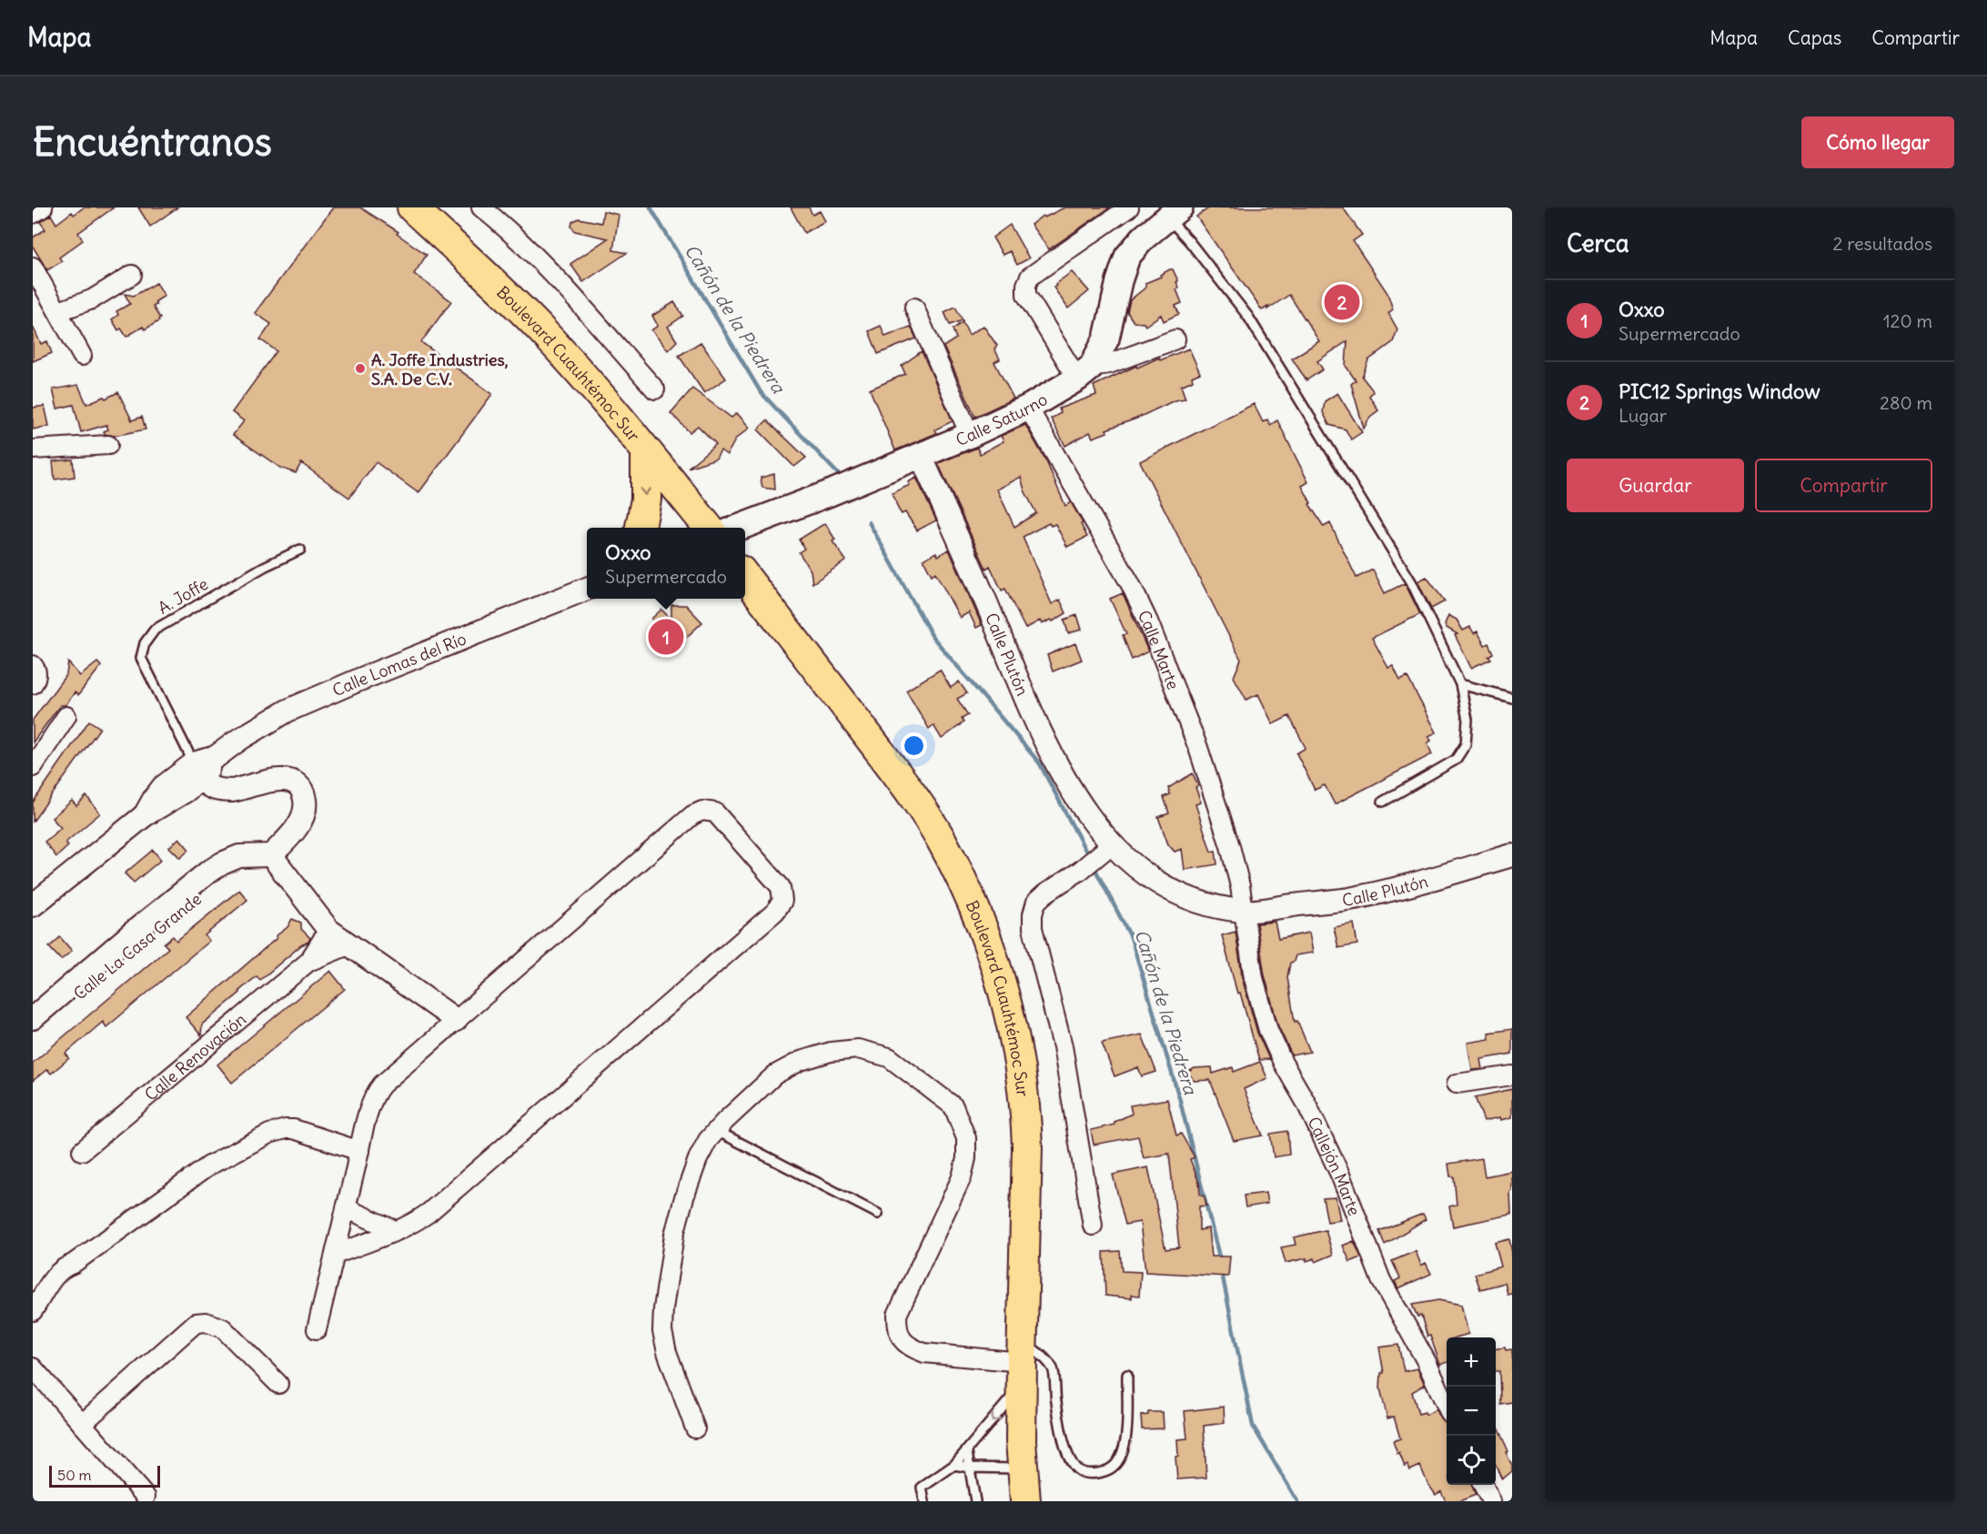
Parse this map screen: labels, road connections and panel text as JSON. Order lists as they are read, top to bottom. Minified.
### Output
{"streets":{"main road":["Boulevard Cuauhtémoc Sur","Calle Saturno"],"street":["Calle Marte","Calle Plutón","Calle Lomas del Río","Calle La Casa Grande","Calle Renovación","Callejón Marte"],"lane":["A. Joffe"]},"crossings":[["Calle Saturno","Calle Marte"],["Calle Saturno","Calle Plutón"],["A. Joffe","Calle Lomas del Río"],["Calle Marte","Calle Plutón"],["Calle Marte","Callejón Marte"],["Calle Plutón","Callejón Marte"]],"water":["Cañón de la Piedrera"],"places":["A. Joffe Industries, S.A. De C.V."],"scale_bar":"50 m","page":{"header":"Mapa","nav":["Mapa","Capas","Compartir"],"buttons":["Cómo llegar",["Guardar","Compartir"]],"title":"Encuéntranos","heading":["Cerca","2 resultados"],"list":[{"mark":"1","name":"Oxxo","note":"Supermercado","value":"120 m"},{"mark":"2","name":"PIC12 Springs Window","note":"Lugar","value":"280 m"}],"pins":["2","1"],"popup":["Oxxo","Supermercado"],"map_buttons":["+","−"],"scale":"50 m"}}
